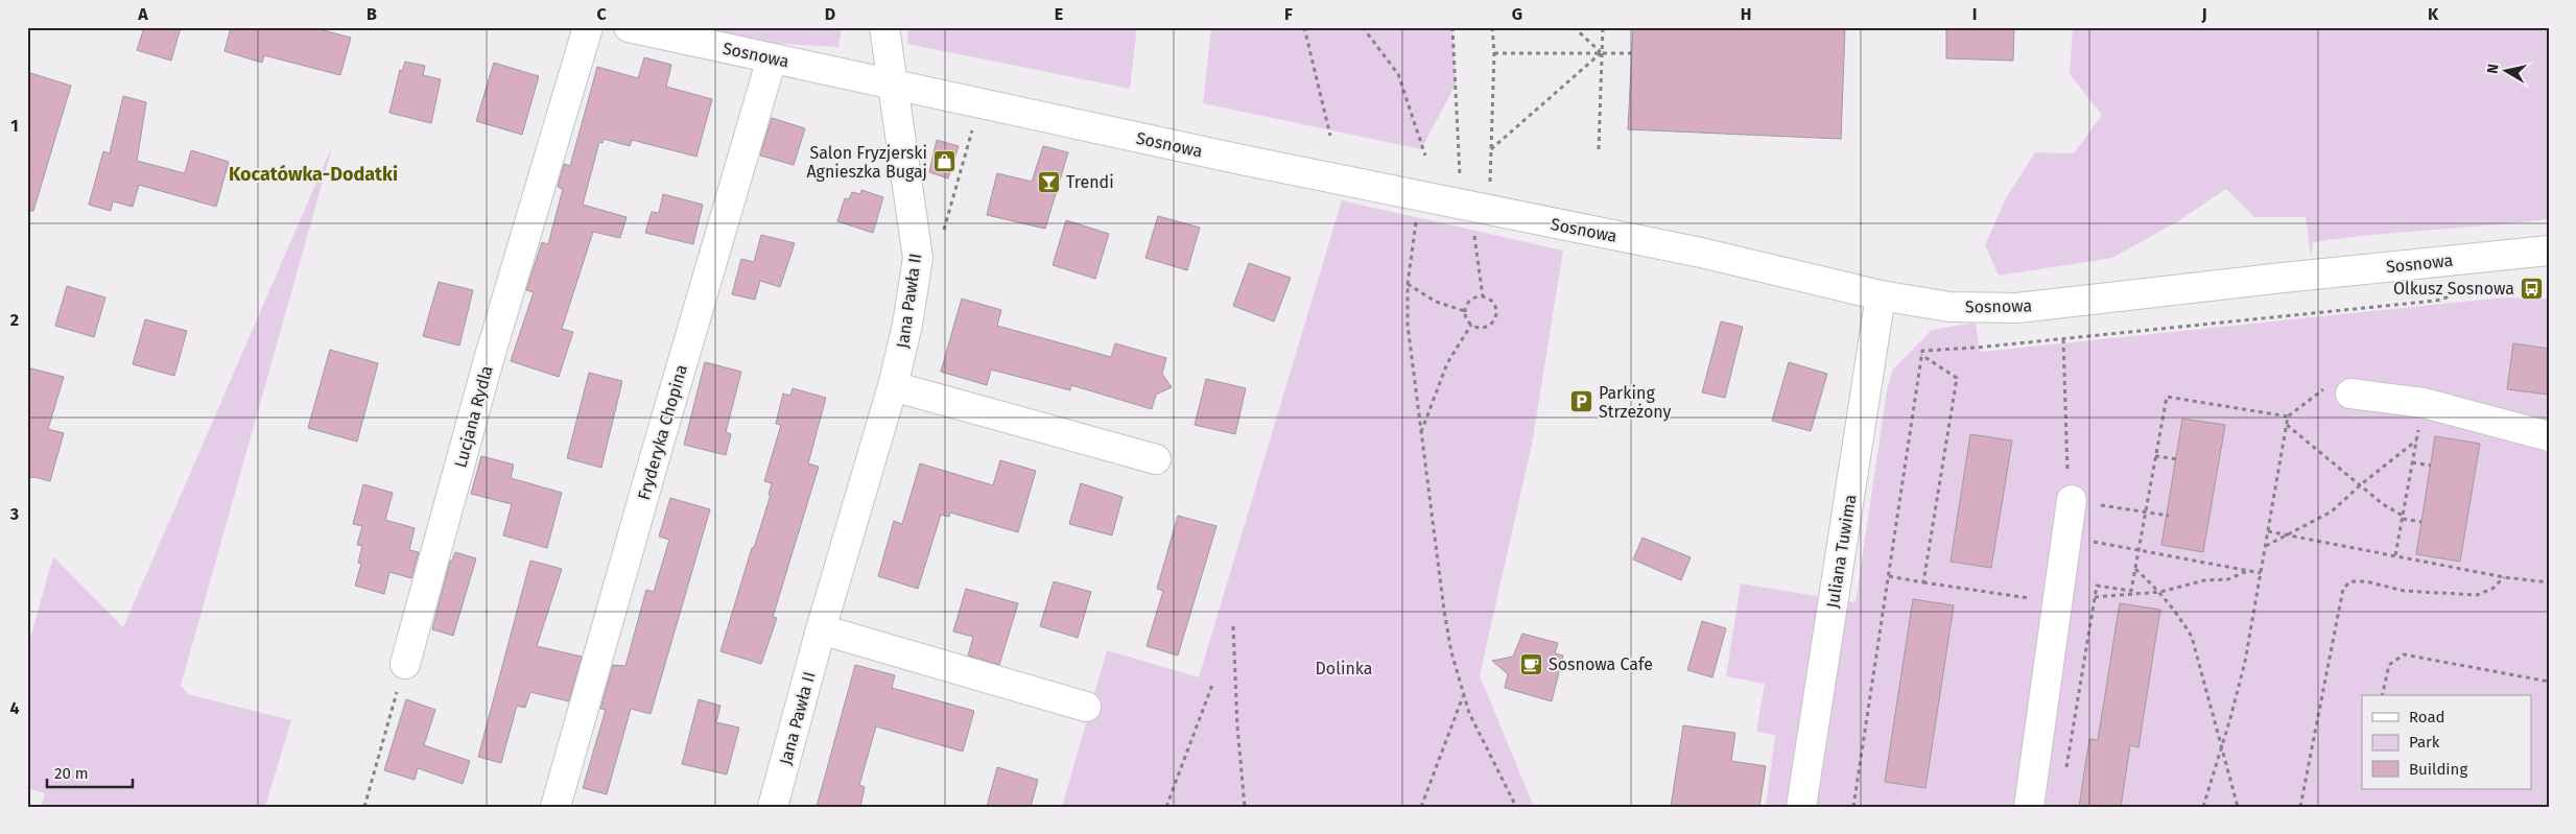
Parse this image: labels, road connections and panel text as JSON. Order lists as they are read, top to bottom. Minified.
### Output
{"streets":{"street":["Sosnowa","Jana Pawła II","Lucjana Rydla","Fryderyka Chopina","Juliana Tuwima"]},"crossings":[["Sosnowa","Jana Pawła II"],["Sosnowa","Fryderyka Chopina"],["Sosnowa","Juliana Tuwima"]],"districts":["Kocatówka-Dodatki"],"parks":["Dolinka"],"places":{"shop":["Salon Fryzjerski Agnieszka Bugaj"],"bar":["Trendi"],"bus stop":["Olkusz Sosnowa"],"parking":["Parking Strzeżony"],"cafe":["Sosnowa Cafe"]},"legend":["Road","Park","Building"],"scale_bar":"20 m","north":"left","grid":{"columns":["A","B","C","D","E","F","G","H","I","J","K"],"rows":["1","2","3","4"]}}
